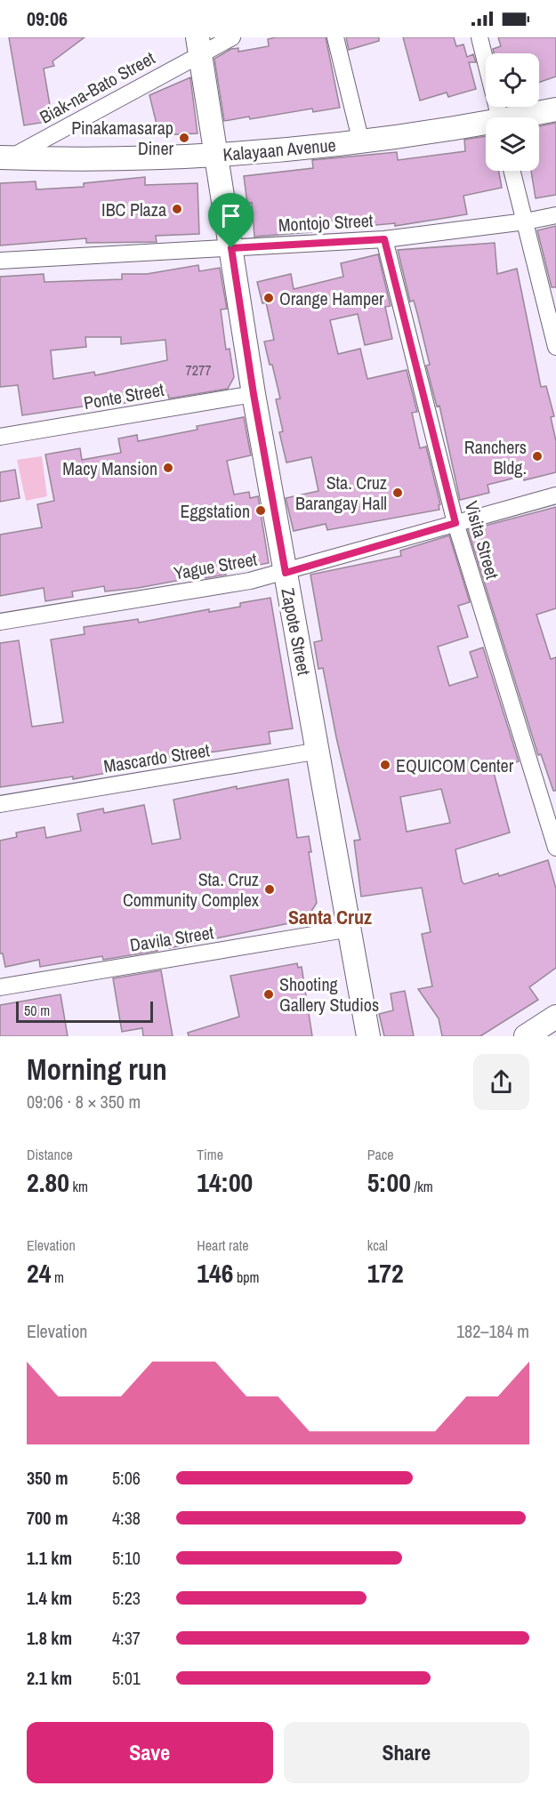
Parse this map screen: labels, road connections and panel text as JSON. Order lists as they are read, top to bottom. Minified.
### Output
{"streets":{"street":["Biak-na-Bato Street","Kalayaan Avenue","Montojo Street","Ponte Street","Visita Street","Yague Street","Zapote Street","Mascardo Street","Davila Street"]},"crossings":[["Biak-na-Bato Street","Kalayaan Avenue"],["Biak-na-Bato Street","Zapote Street"],["Kalayaan Avenue","Zapote Street"],["Montojo Street","Visita Street"],["Montojo Street","Zapote Street"],["Ponte Street","Zapote Street"],["Visita Street","Yague Street"],["Yague Street","Zapote Street"],["Zapote Street","Mascardo Street"],["Zapote Street","Davila Street"]],"districts":["Santa Cruz"],"places":["Pinakamasarap Diner","IBC Plaza","Orange Hamper","Ranchers Bldg.","Macy Mansion","Sta. Cruz Barangay Hall","Eggstation","EQUICOM Center","Sta. Cruz Community Complex","Shooting Gallery Studios"],"house_numbers":["7277"],"scale_bar":"50 m","page":{"status":"09:06","scale":"50 m","heading":["Morning run","09:06 · 8 × 350 m"],"stats":[["Distance","2.80 km"],["Time","14:00"],["Pace","5:00 /km"],["Elevation","24 m"],["Heart rate","146 bpm"],["kcal","172"]],"chart":["Elevation","182–184 m"],"list":[{"name":"350 m","note":"5:06"},{"name":"700 m","note":"4:38"},{"name":"1.1 km","note":"5:10"},{"name":"1.4 km","note":"5:23"},{"name":"1.8 km","note":"4:37"},{"name":"2.1 km","note":"5:01"}],"buttons":["Save","Share"]}}
